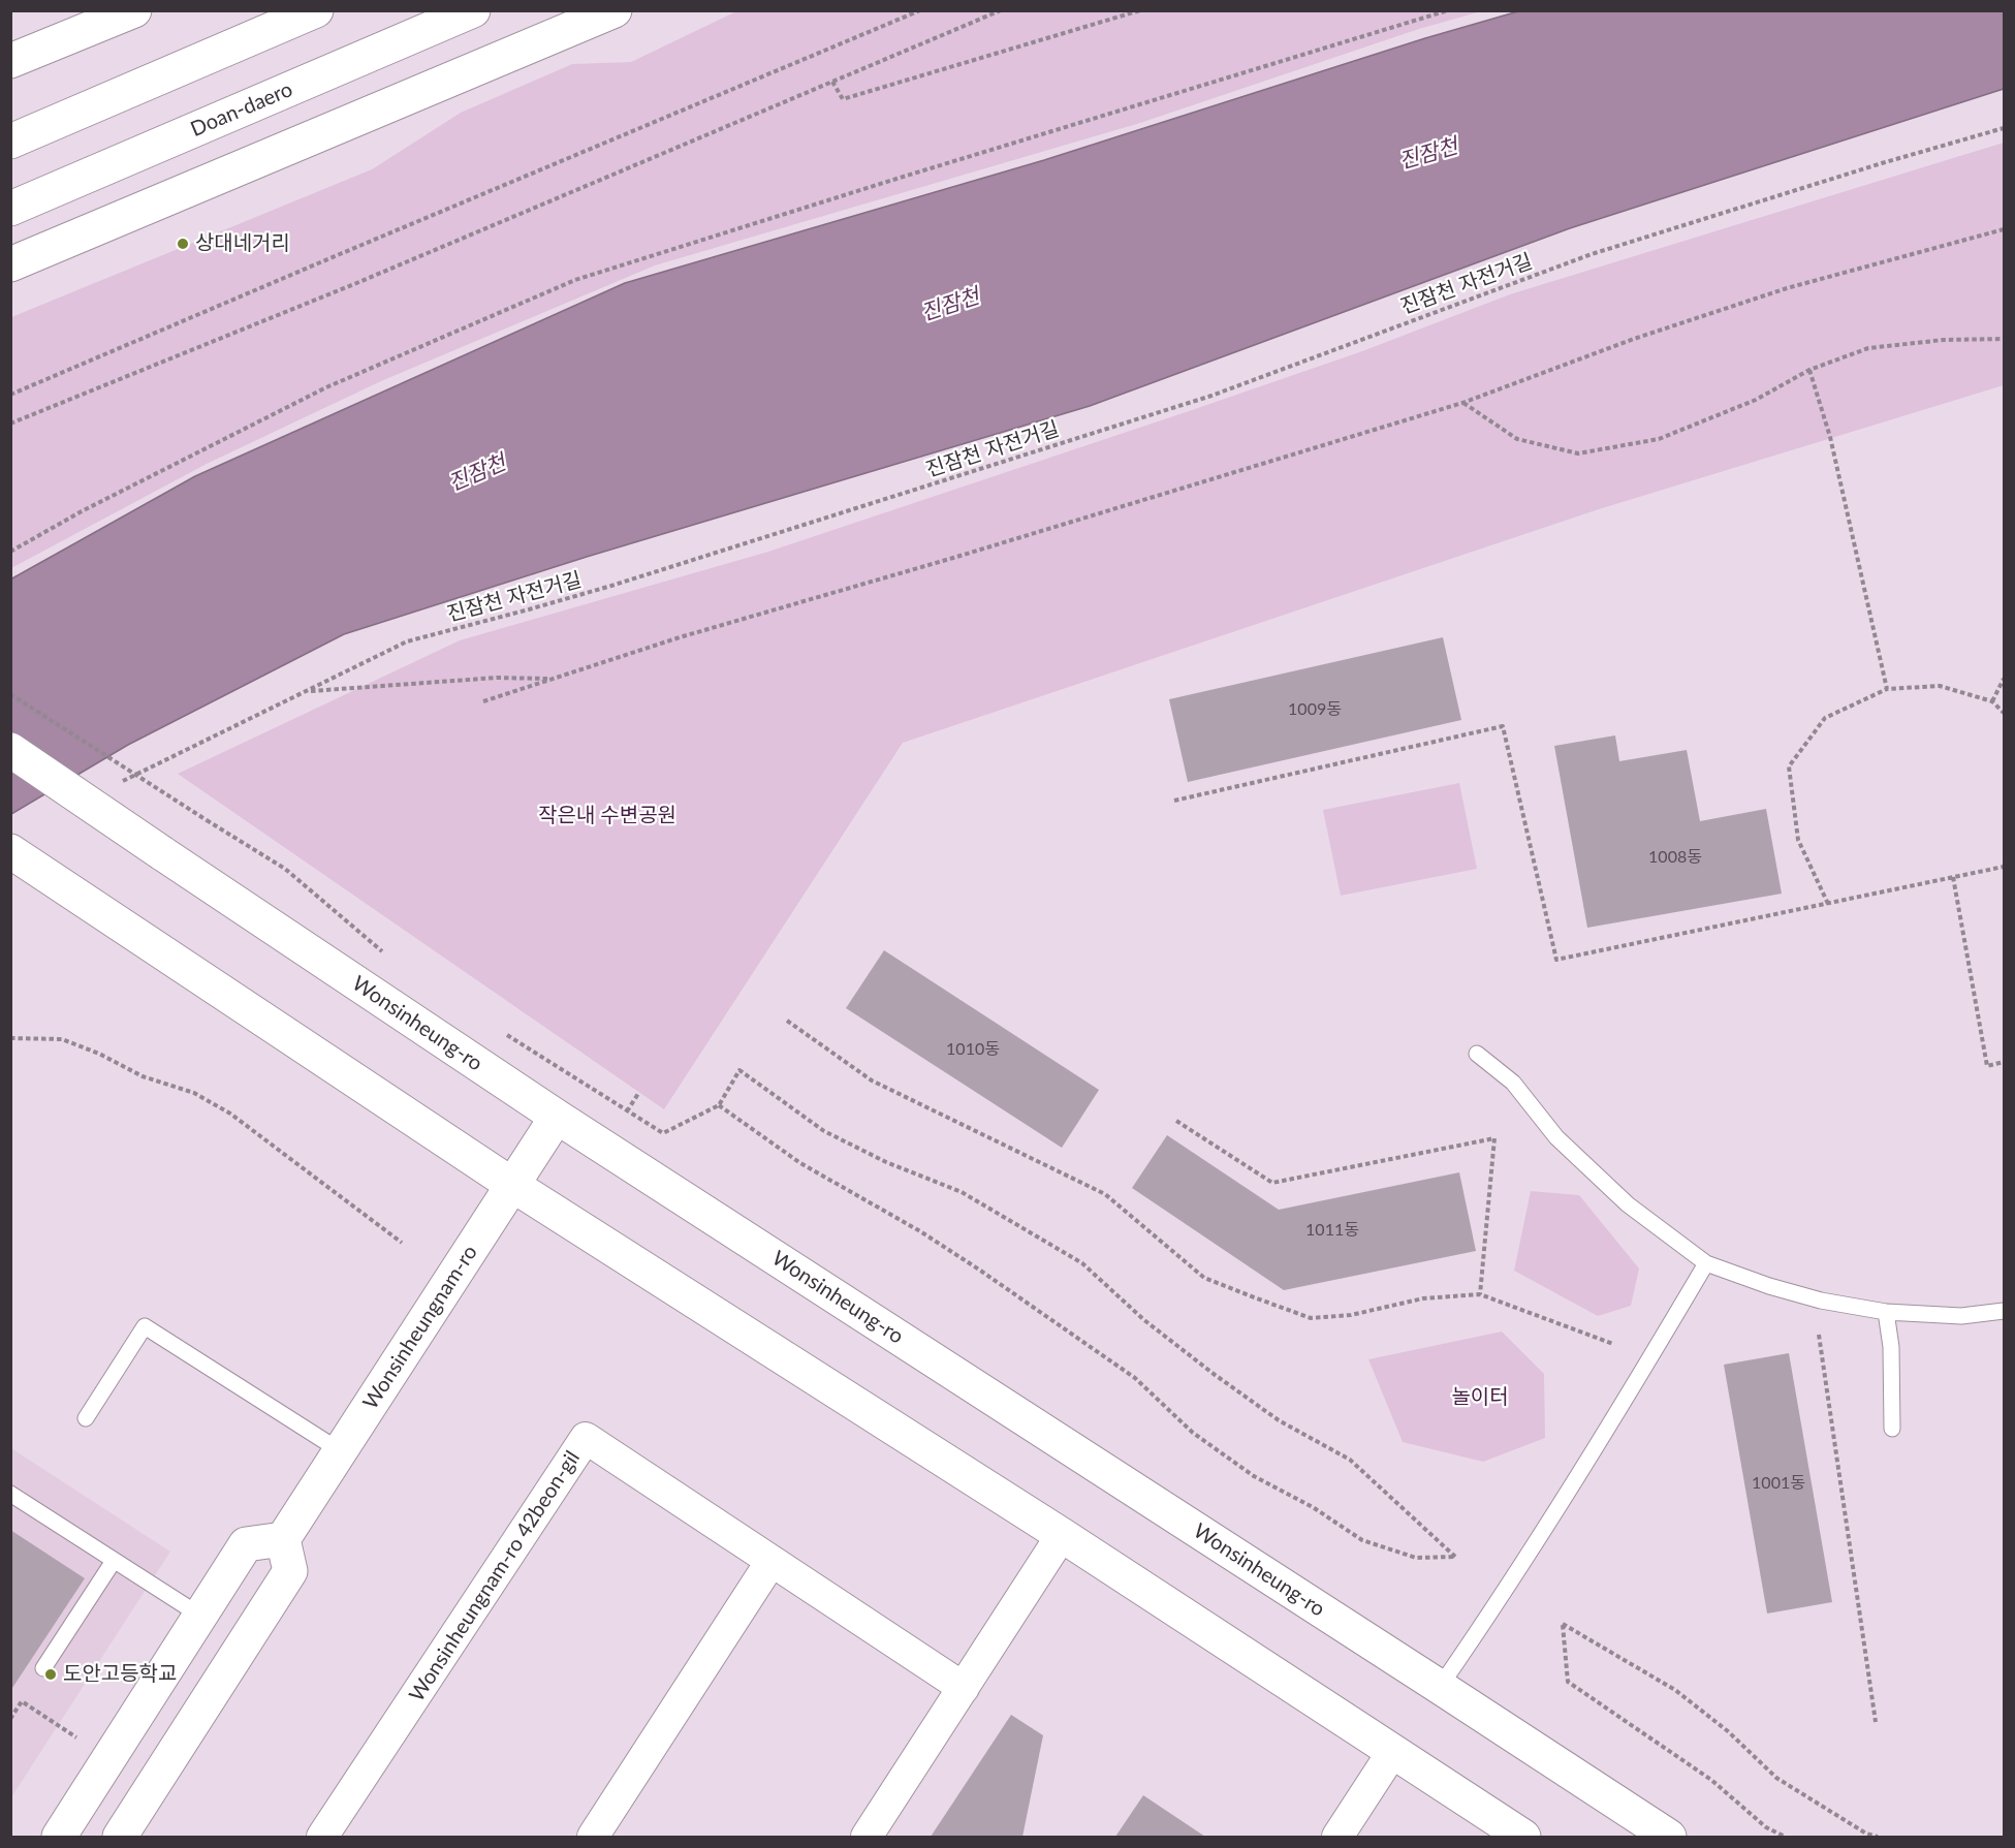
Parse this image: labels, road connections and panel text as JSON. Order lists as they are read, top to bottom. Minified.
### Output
{"streets":{"street":["Doan-daero","Wonsinheung-ro","Wonsinheungnam-ro","Wonsinheungnam-ro 42beon-gil"],"path":["진잠천 자전거길"]},"crossings":[["Wonsinheung-ro","Wonsinheungnam-ro"]],"water":["진잠천"],"parks":["작은내 수변공원","놀이터"],"places":["상대네거리","도안고등학교"],"house_numbers":["1009동","1008동","1010동","1011동","1001동"]}
